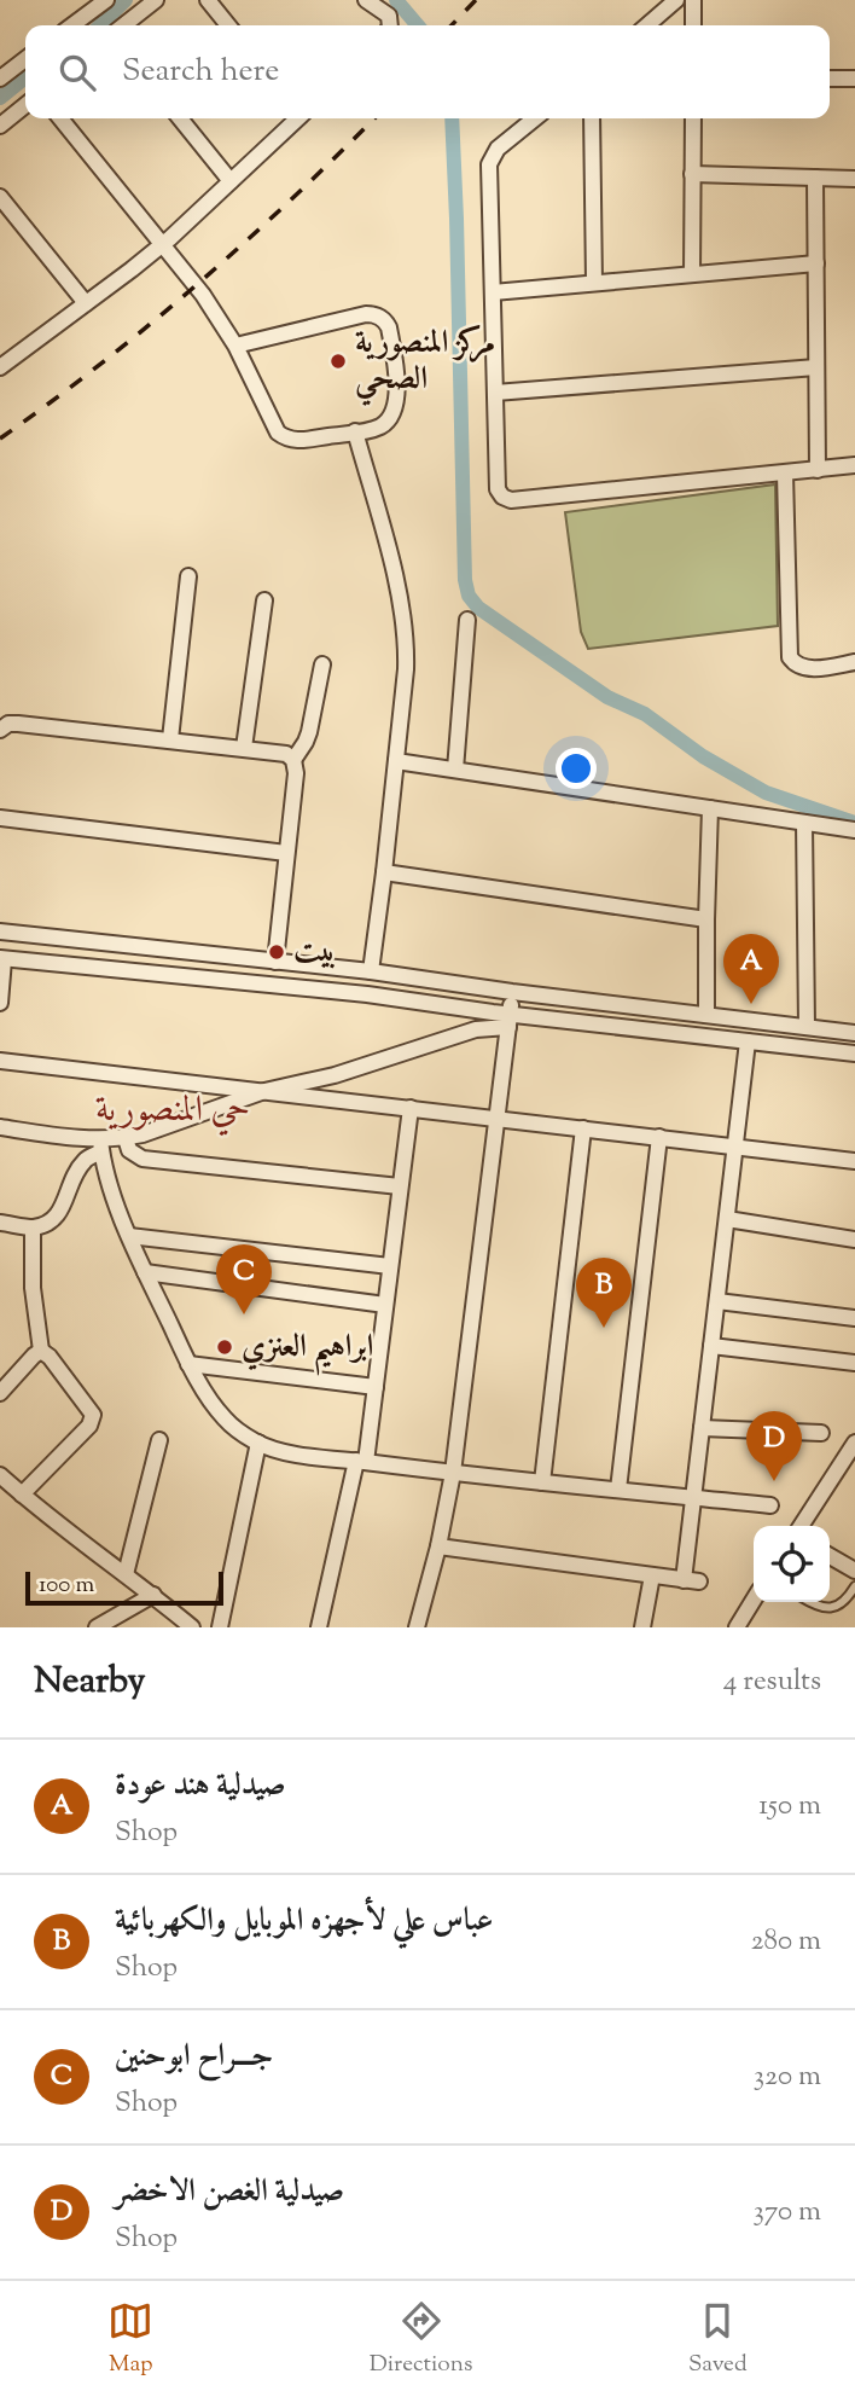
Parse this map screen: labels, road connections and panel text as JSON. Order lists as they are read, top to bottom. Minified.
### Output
{"districts":["حي المنصورية"],"places":["مركز المنصورية الصحي","بيت","ابراهيم العنزي"],"scale_bar":"100 m","page":{"search":"Search here","pins":["A","C","B","D"],"scale":"100 m","heading":["Nearby","4 results"],"list":[{"mark":"A","name":"صيدلية هند عودة","note":"Shop","value":"150 m"},{"mark":"B","name":"عباس علي لأجهزه الموبايل والكهربائية","note":"Shop","value":"280 m"},{"mark":"C","name":"جـــراح ابوحنين","note":"Shop","value":"320 m"},{"mark":"D","name":"صيدلية الغصن الاخضر","note":"Shop","value":"370 m"}],"nav":["Map","Directions","Saved"]}}
